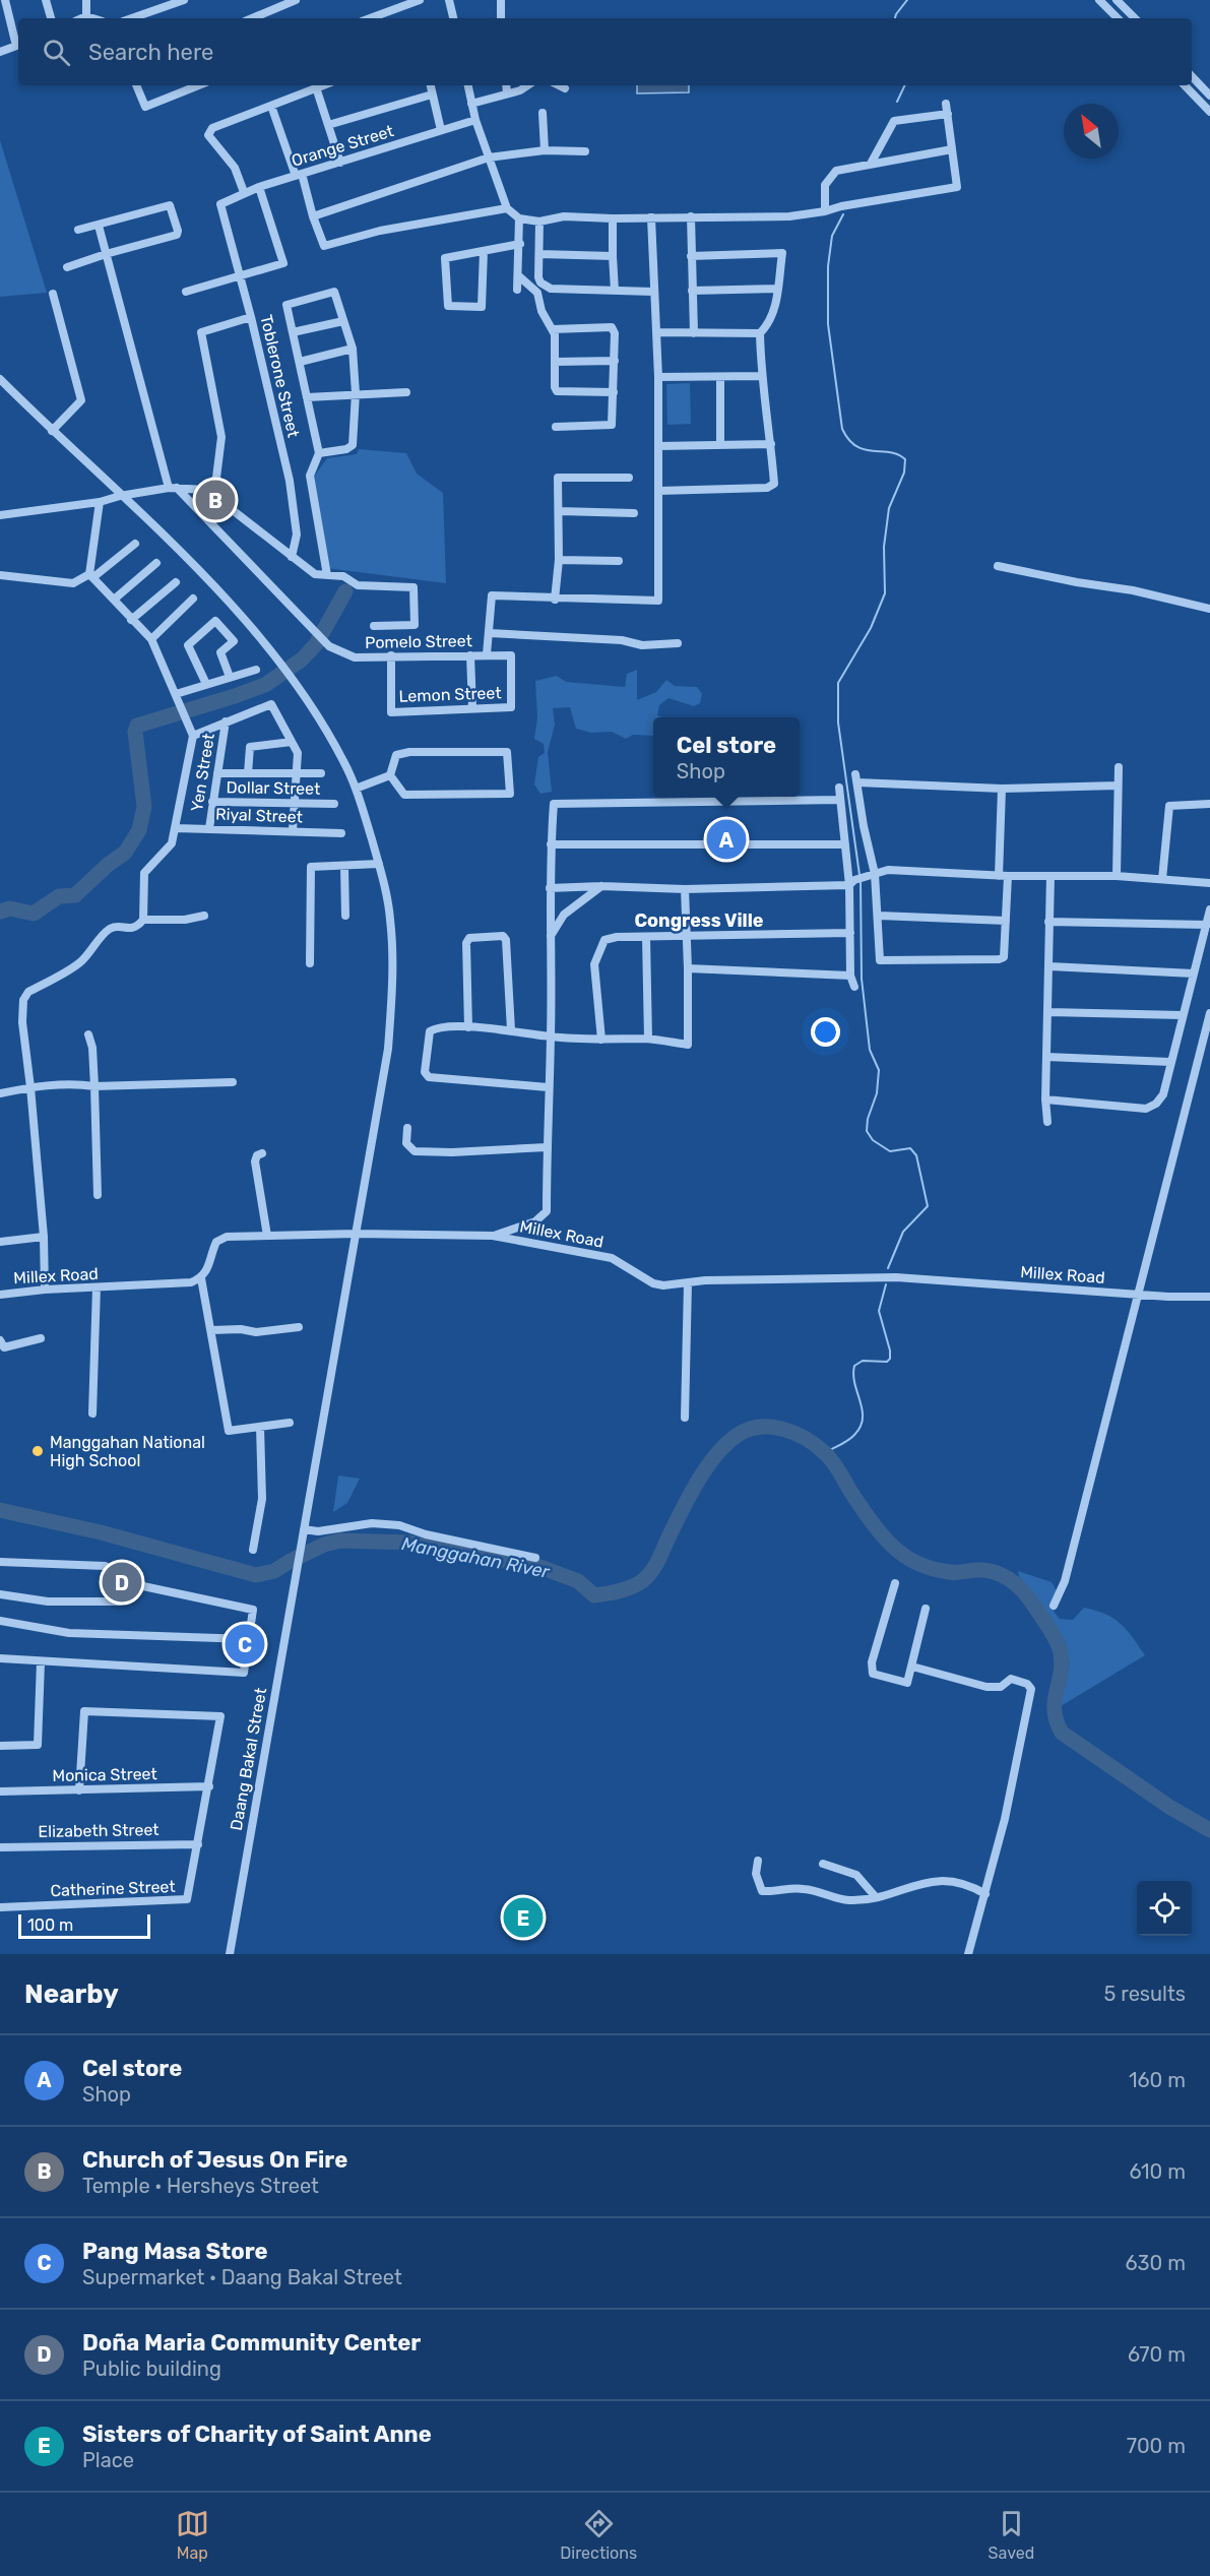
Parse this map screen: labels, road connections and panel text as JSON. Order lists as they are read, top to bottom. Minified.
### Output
{"streets":{"street":["Orange Street","Toblerone Street","Pomelo Street","Lemon Street","Yen Street","Dollar Street","Riyal Street","Millex Road","Daang Bakal Street","Monica Street","Elizabeth Street","Catherine Street"]},"crossings":[["Orange Street","Toblerone Street"],["Pomelo Street","Lemon Street"],["Yen Street","Dollar Street"],["Yen Street","Riyal Street"],["Millex Road","Daang Bakal Street"],["Monica Street","Catherine Street"],["Elizabeth Street","Catherine Street"]],"districts":["Congress Ville"],"water":["Manggahan River"],"places":["Manggahan National High School"],"scale_bar":"100 m","north":"top left","page":{"search":"Search here","pins":["B","A","D","C","E"],"popup":["Cel store","Shop"],"scale":"100 m","heading":["Nearby","5 results"],"list":[{"mark":"A","name":"Cel store","note":"Shop","value":"160 m"},{"mark":"B","name":"Church of Jesus On Fire","note":"Temple · Hersheys Street","value":"610 m"},{"mark":"C","name":"Pang Masa Store","note":"Supermarket · Daang Bakal Street","value":"630 m"},{"mark":"D","name":"Doña Maria Community Center","note":"Public building","value":"670 m"},{"mark":"E","name":"Sisters of Charity of Saint Anne","note":"Place","value":"700 m"}],"nav":["Map","Directions","Saved"]}}
